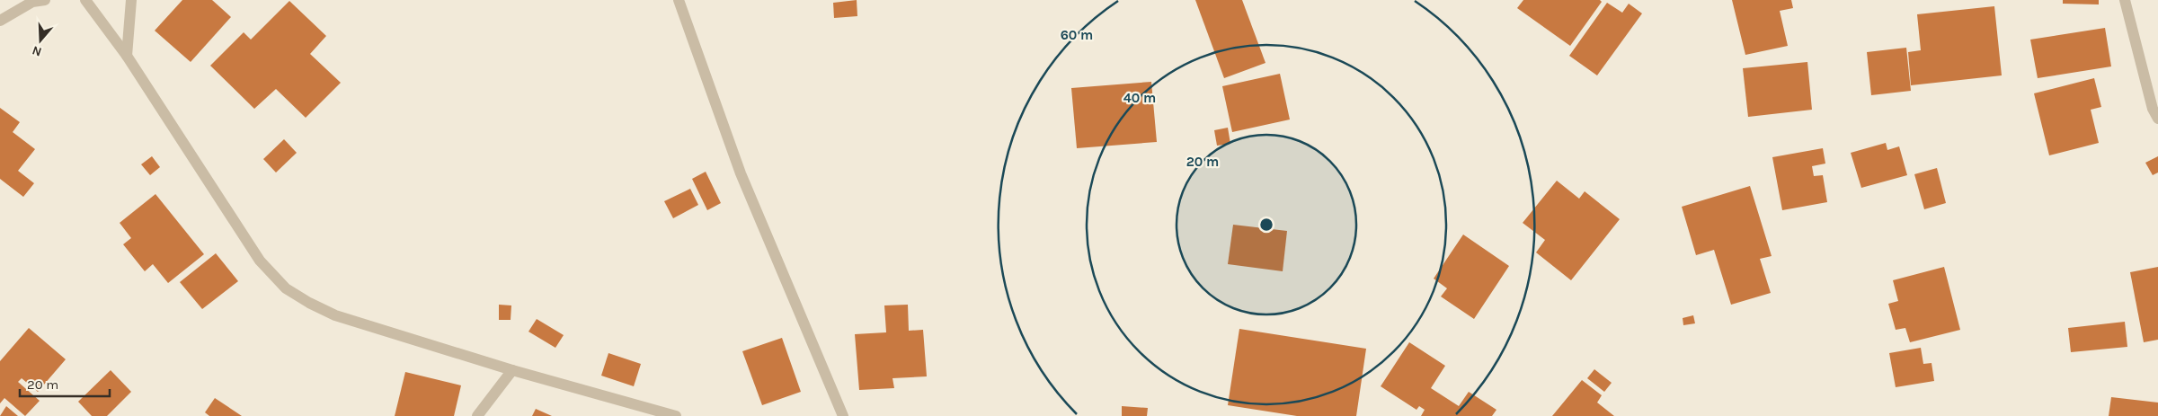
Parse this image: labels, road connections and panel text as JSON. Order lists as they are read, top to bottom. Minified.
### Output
{"scale_bar":"20 m","north":"bottom","rings":["60 m","40 m","20 m"]}
